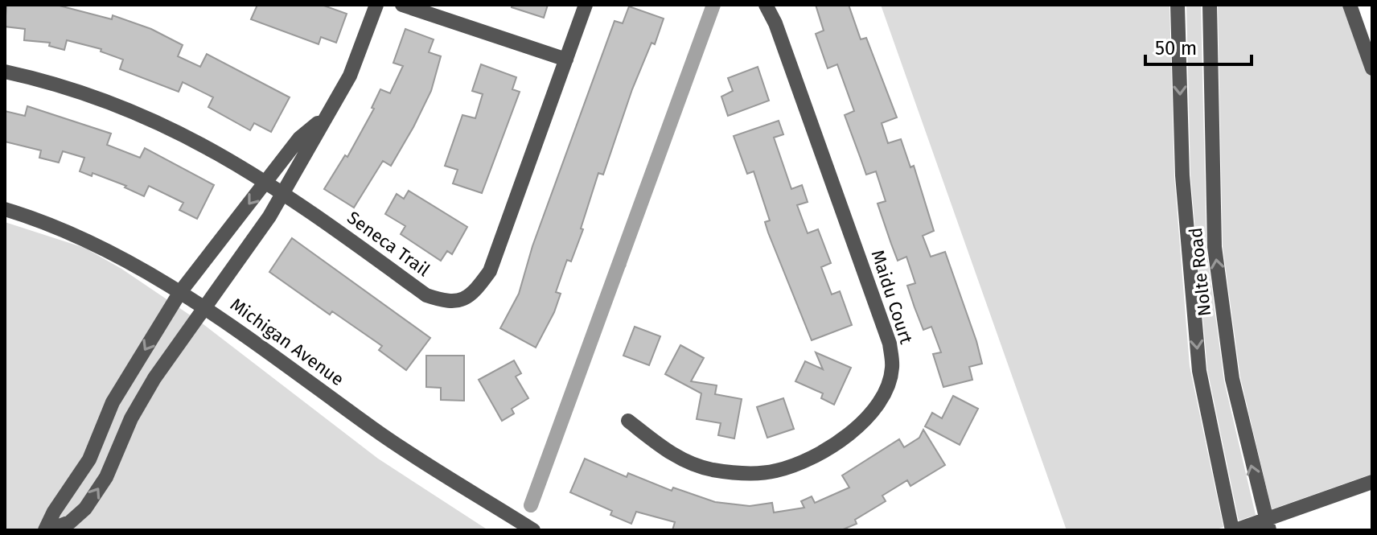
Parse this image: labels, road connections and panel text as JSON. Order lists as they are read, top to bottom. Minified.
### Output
{"streets":{"street":["Seneca Trail","Nolte Road","Maidu Court","Michigan Avenue"]},"scale_bar":"50 m"}
